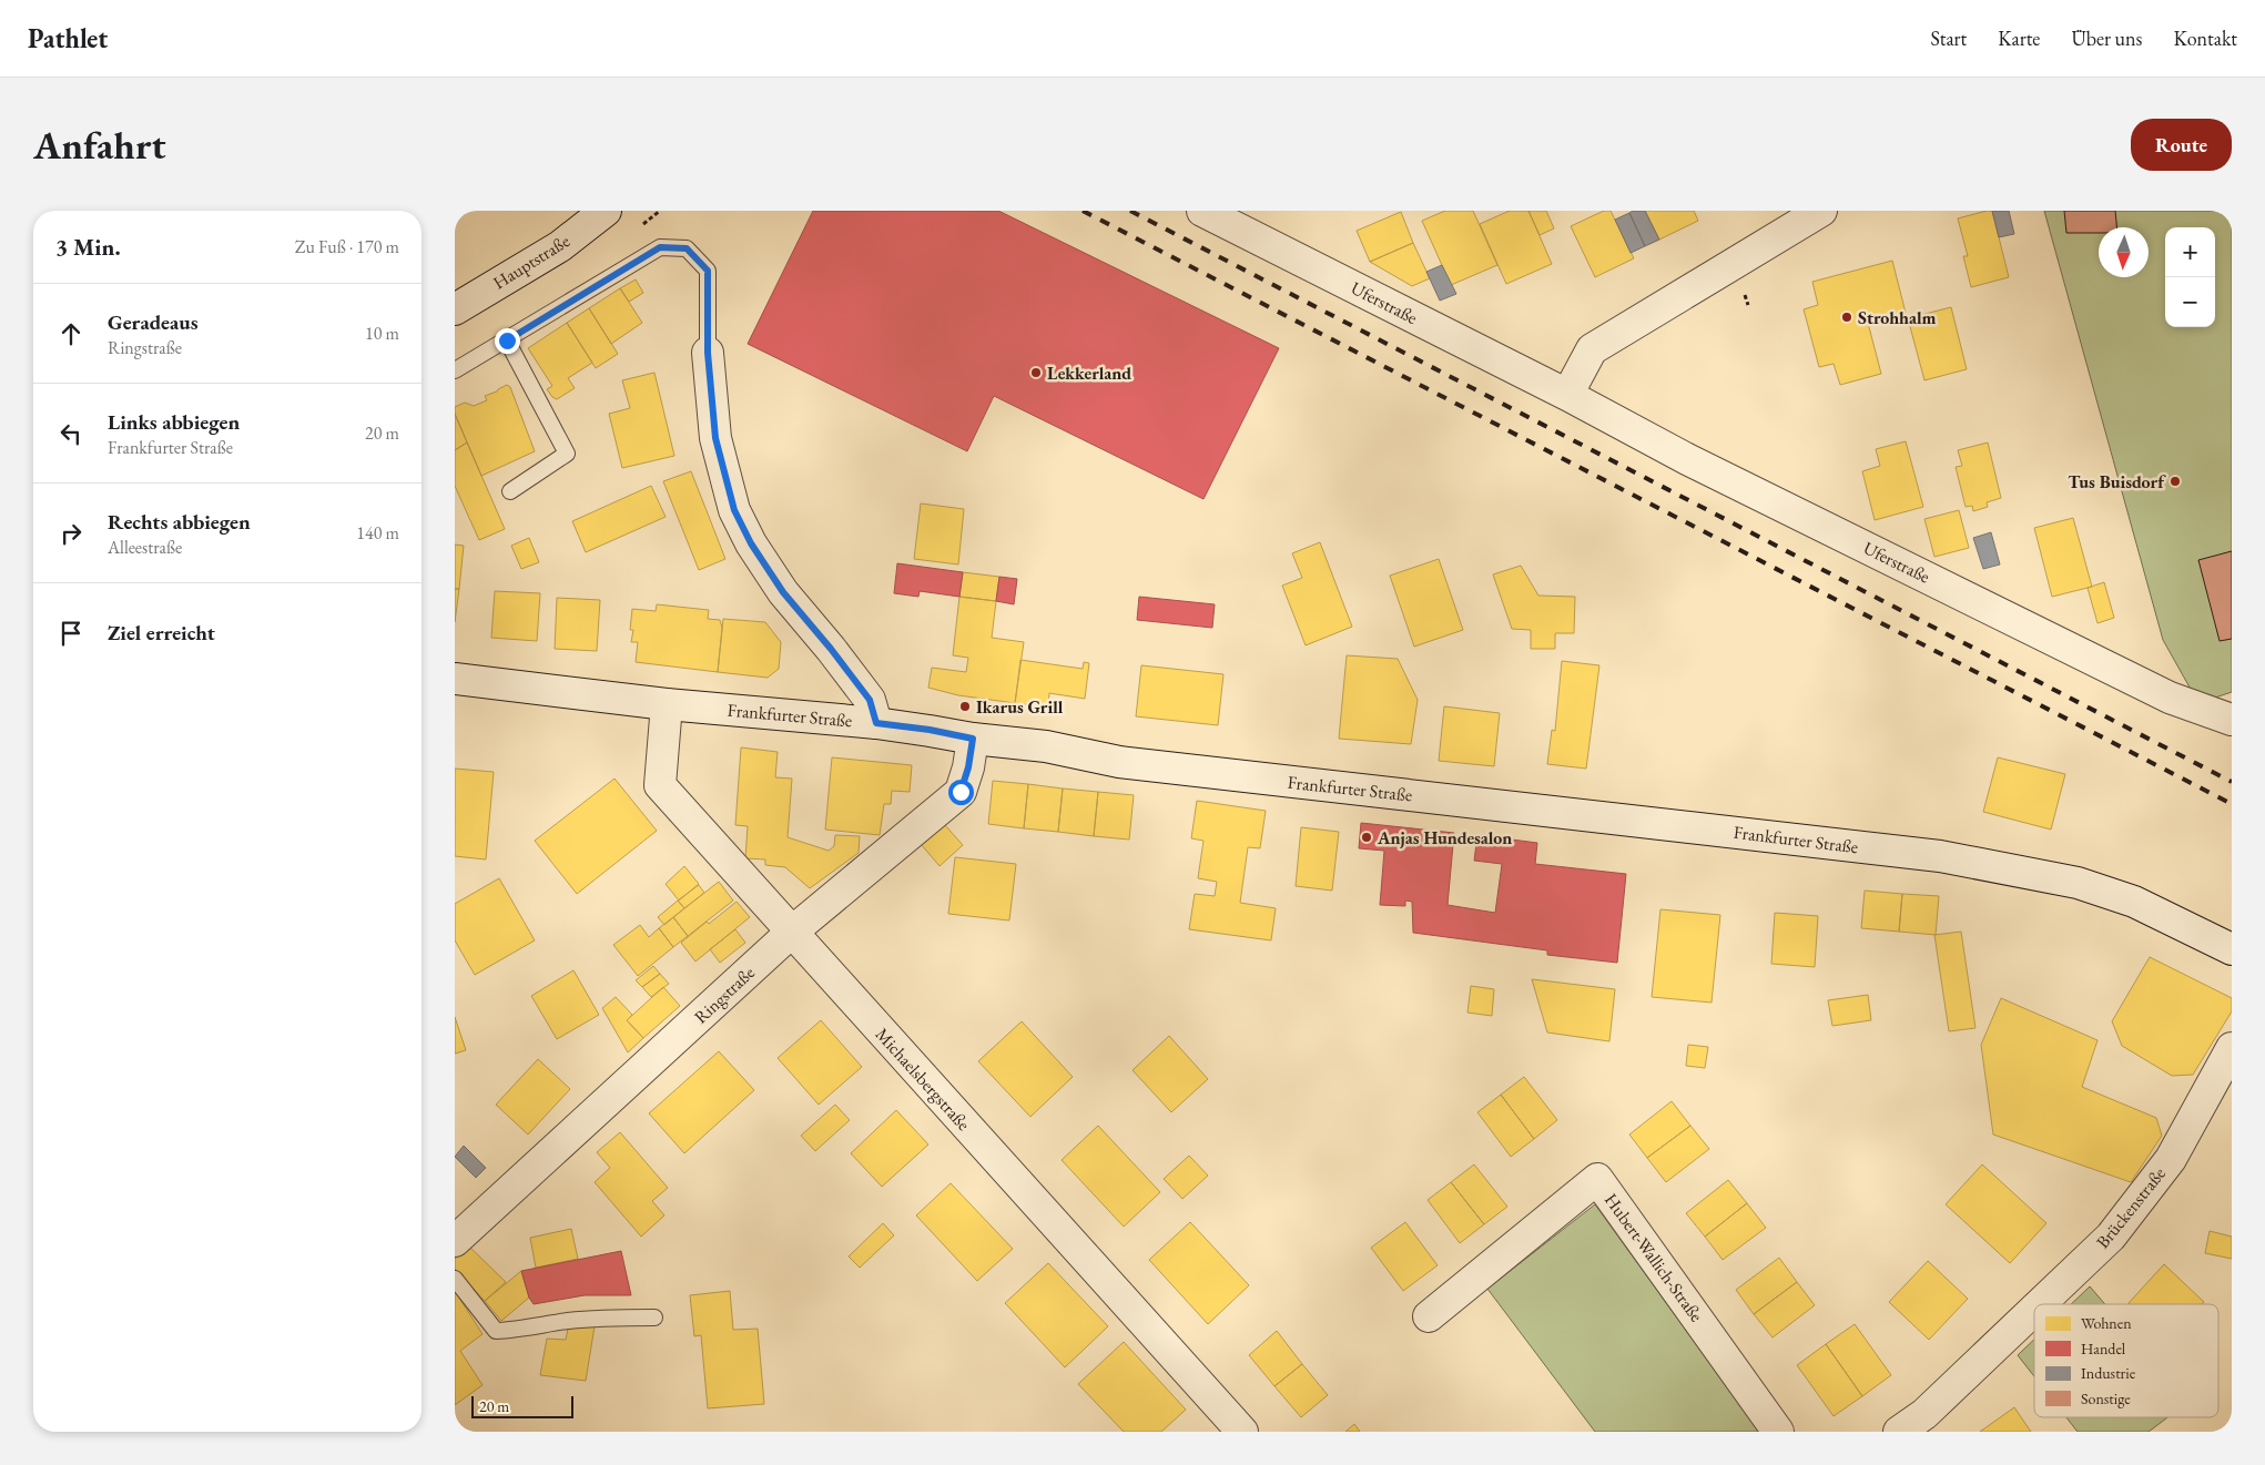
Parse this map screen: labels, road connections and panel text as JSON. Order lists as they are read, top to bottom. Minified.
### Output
{"streets":{"street":["Hauptstraße","Uferstraße","Frankfurter Straße","Ringstraße","Michaelsbergstraße","Brückenstraße","Hubert-Wallich-Straße"]},"crossings":[["Frankfurter Straße","Ringstraße"],["Frankfurter Straße","Michaelsbergstraße"],["Ringstraße","Michaelsbergstraße"]],"places":["Strohhalm","Lekkerland","Tus Buisdorf","Ikarus Grill","Anjas Hundesalon"],"legend":["Wohnen","Handel","Industrie","Sonstige"],"scale_bar":"20 m","north":"bottom","page":{"header":"Pathlet","nav":["Start","Karte","Über uns","Kontakt"],"buttons":"Route","title":"Anfahrt","heading":["3 Min.","Zu Fuß · 170 m"],"map_buttons":["+","−"],"list":[["Geradeaus","Ringstraße","10 m"],["Links abbiegen","Frankfurter Straße","20 m"],["Rechts abbiegen","Alleestraße","140 m"],"Ziel erreicht"],"scale":"20 m"}}
